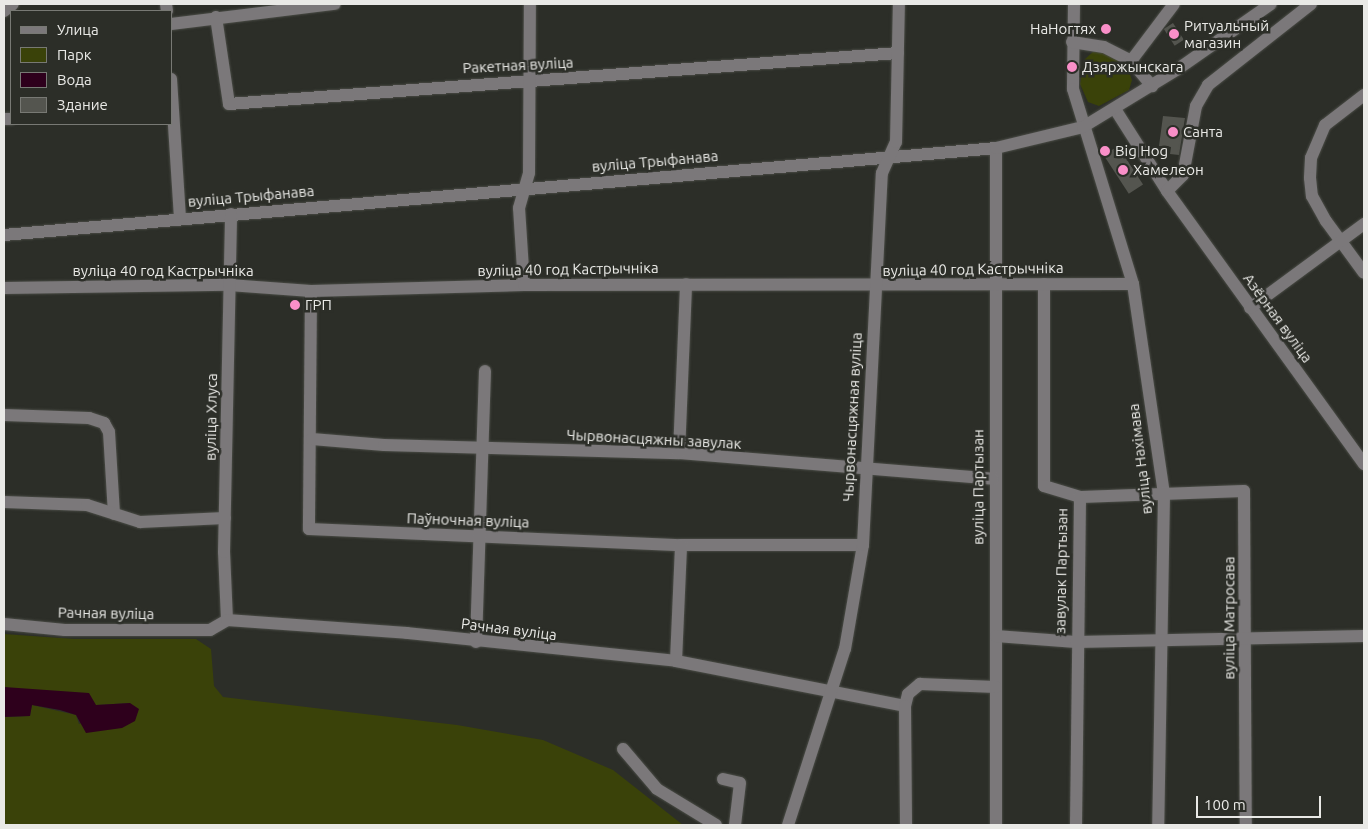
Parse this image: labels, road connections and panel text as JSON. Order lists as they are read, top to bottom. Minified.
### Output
{"streets":{"street":["Ракетная вуліца","вуліца Трыфанава","вуліца 40 год Кастрычніка","Азёрная вуліца","вуліца Хлуса","Чырвонасцяжная вуліца","Чырвонасцяжны завулак","вуліца Нахімава","вуліца Партызан","Паўночная вуліца","завулак Партызан","Рачная вуліца","вуліца Матросава"]},"crossings":[["Ракетная вуліца","Чырвонасцяжная вуліца"],["вуліца Трыфанава","Азёрная вуліца"],["вуліца Трыфанава","вуліца Хлуса"],["вуліца Трыфанава","Чырвонасцяжная вуліца"],["вуліца Трыфанава","вуліца Нахімава"],["вуліца Трыфанава","вуліца Партызан"],["вуліца 40 год Кастрычніка","вуліца Хлуса"],["вуліца 40 год Кастрычніка","Чырвонасцяжная вуліца"],["вуліца 40 год Кастрычніка","вуліца Нахімава"],["вуліца 40 год Кастрычніка","вуліца Партызан"],["вуліца 40 год Кастрычніка","Паўночная вуліца"],["вуліца 40 год Кастрычніка","завулак Партызан"],["вуліца Хлуса","Рачная вуліца"],["Чырвонасцяжная вуліца","Чырвонасцяжны завулак"],["Чырвонасцяжная вуліца","Паўночная вуліца"],["Чырвонасцяжная вуліца","Рачная вуліца"],["Чырвонасцяжны завулак","вуліца Партызан"],["Чырвонасцяжны завулак","Паўночная вуліца"],["вуліца Нахімава","вуліца Матросава"]],"places":["НаНогтях","Ритуальный магазин","Дзяржынскага","Санта","Big Hog","Хамелеон","ГРП"],"legend":["Улица","Парк","Вода","Здание"],"scale_bar":"100 m"}
